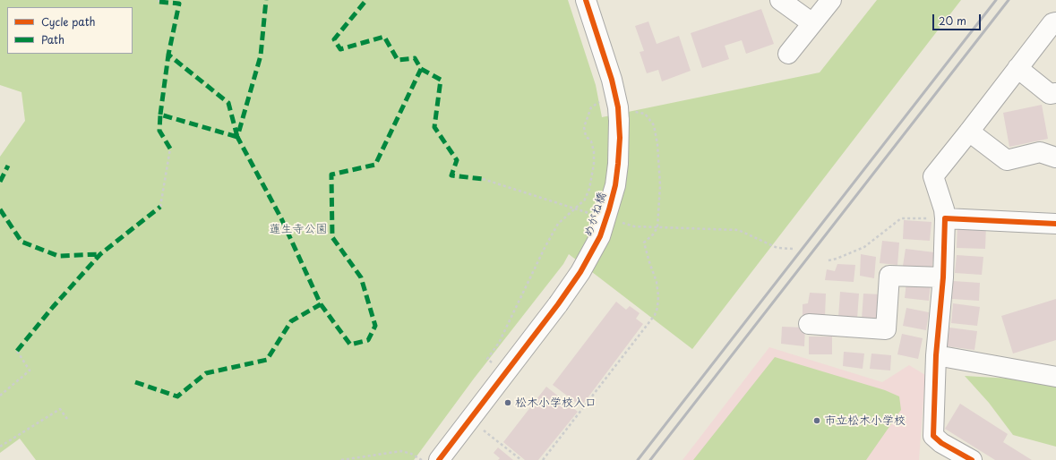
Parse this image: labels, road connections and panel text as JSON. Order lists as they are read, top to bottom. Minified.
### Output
{"streets":{"street":["めがね橋"]},"parks":["蓮生寺公園"],"places":["松木小学校入口","市立松木小学校"],"legend":["Cycle path","Path"],"scale_bar":"20 m"}
